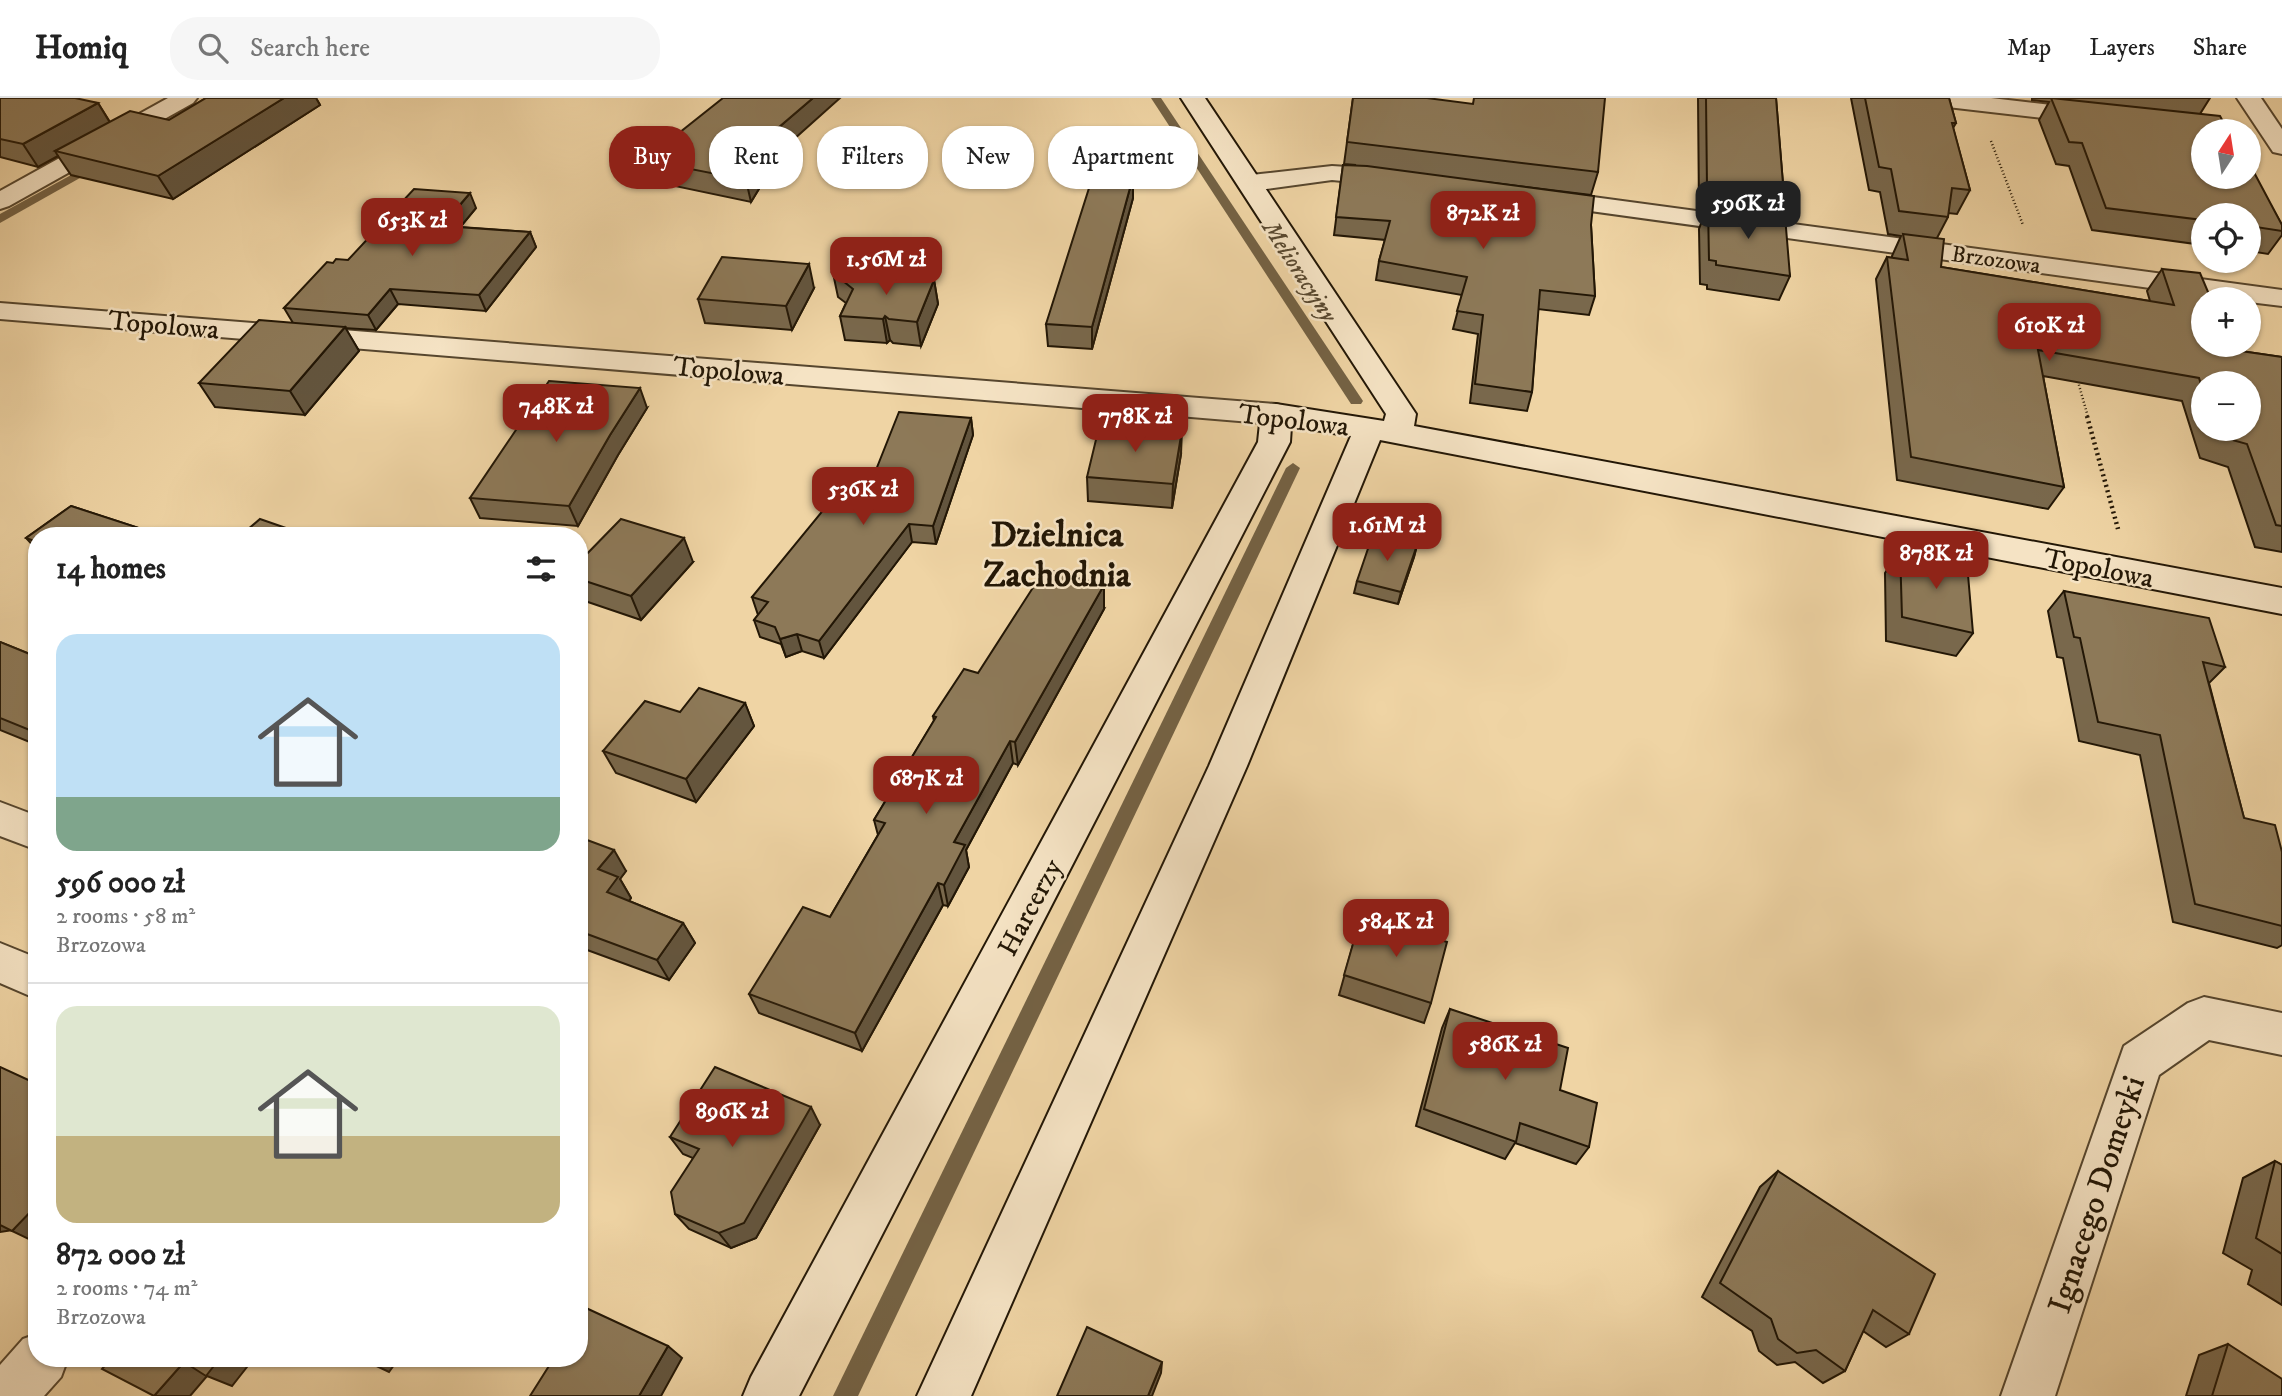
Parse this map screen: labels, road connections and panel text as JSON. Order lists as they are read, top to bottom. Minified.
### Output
{"streets":{"street":["Brzozowa","Topolowa","Harcerzy","Ignacego Domeyki"]},"crossings":[["Topolowa","Harcerzy"]],"districts":["Dzielnica Zachodnia"],"water":["Melioracyjny"],"north":"top","page":{"header":"Homiq","search":"Search here","nav":["Map","Layers","Share"],"map_buttons":["+","−"],"chip":["Buy","Rent","Filters","New","Apartment"],"price":["596K zł","872K zł","653K zł","1.56M zł","610K zł","748K zł","778K zł","536K zł","1.61M zł","878K zł","687K zł","584K zł","586K zł","896K zł"],"heading":"14 homes","list":[{"name":"596 000 zł","note":"2 rooms · 58 m² · Brzozowa"},{"name":"872 000 zł","note":"2 rooms · 74 m² · Brzozowa"}]}}
